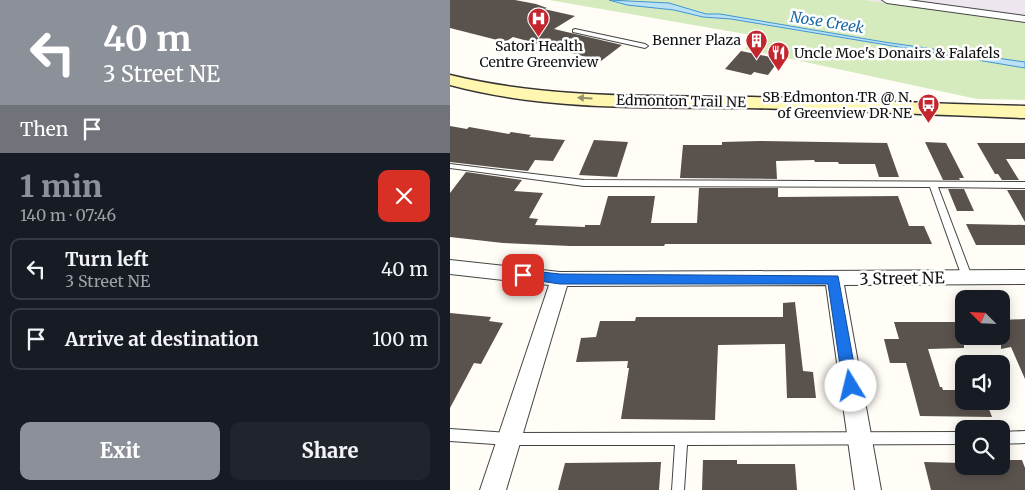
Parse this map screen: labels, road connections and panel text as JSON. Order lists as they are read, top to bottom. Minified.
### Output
{"streets":{"main road":["Edmonton Trail NE"],"street":["3 Street NE"]},"water":["Nose Creek"],"places":{"hospital":["Satori Health Centre Greenview"],"building":["Benner Plaza"],"restaurant":["Uncle Moe's Donairs & Falafels"],"bus stop":["SB Edmonton TR @ N. of Greenview DR NE"]},"north":"top left","page":{"turn":["40 m","3 Street NE"],"then":"Then","heading":["1 min","140 m · 07:46"],"list":[{"name":"Turn left","note":"3 Street NE","value":"40 m"},{"name":"Arrive at destination","value":"100 m"}],"buttons":["Exit","Share"]}}
